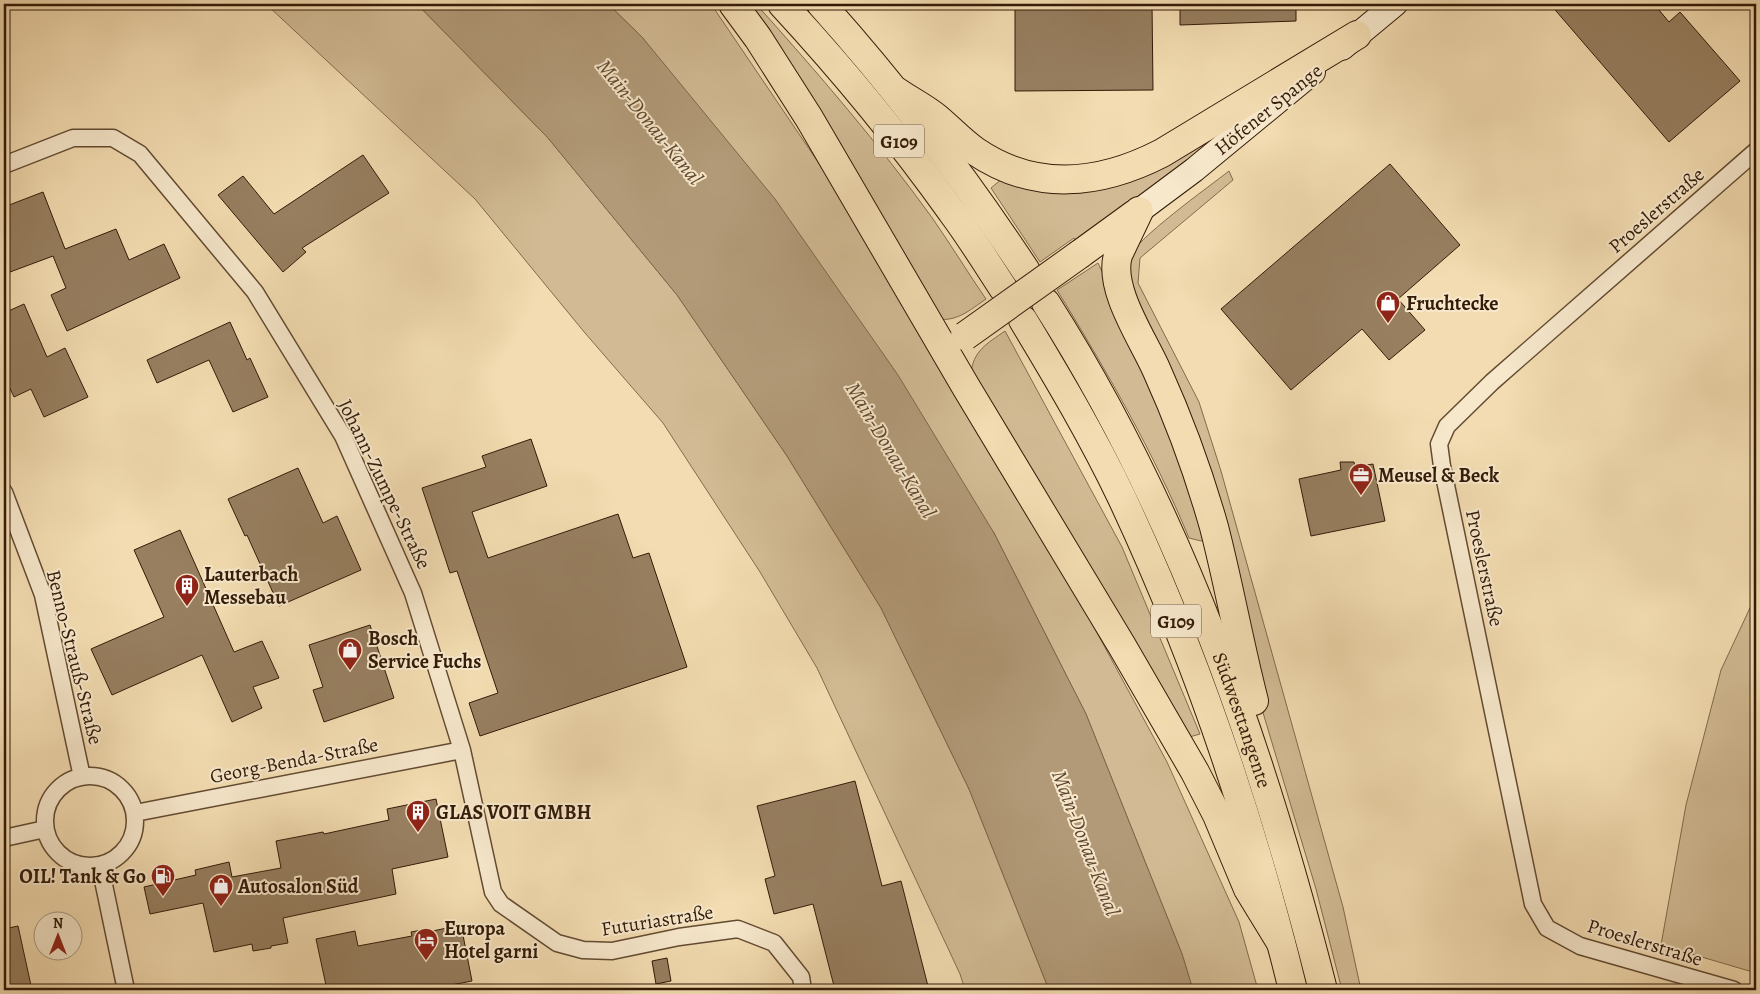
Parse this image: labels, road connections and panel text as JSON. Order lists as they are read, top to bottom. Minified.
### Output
{"streets":{"highway":["G109","Südwesttangente"],"main road":["Höfener Spange"],"street":["Proeslerstraße","Johann-Zumpe-Straße","Benno-Strauß-Straße","Georg-Benda-Straße","Futuriastraße"]},"crossings":[["Johann-Zumpe-Straße","Georg-Benda-Straße"],["Johann-Zumpe-Straße","Futuriastraße"],["Benno-Strauß-Straße","Georg-Benda-Straße"]],"water":["Main-Donau-Kanal"],"places":{"shop":["Fruchtecke","Bosch Service Fuchs","Autosalon Süd"],"office":["Meusel & Beck"],"building":["Lauterbach Messebau","GLAS VOIT GMBH"],"fuel station":["OIL! Tank & Go"],"hotel":["Europa Hotel garni"]},"north":"top"}
